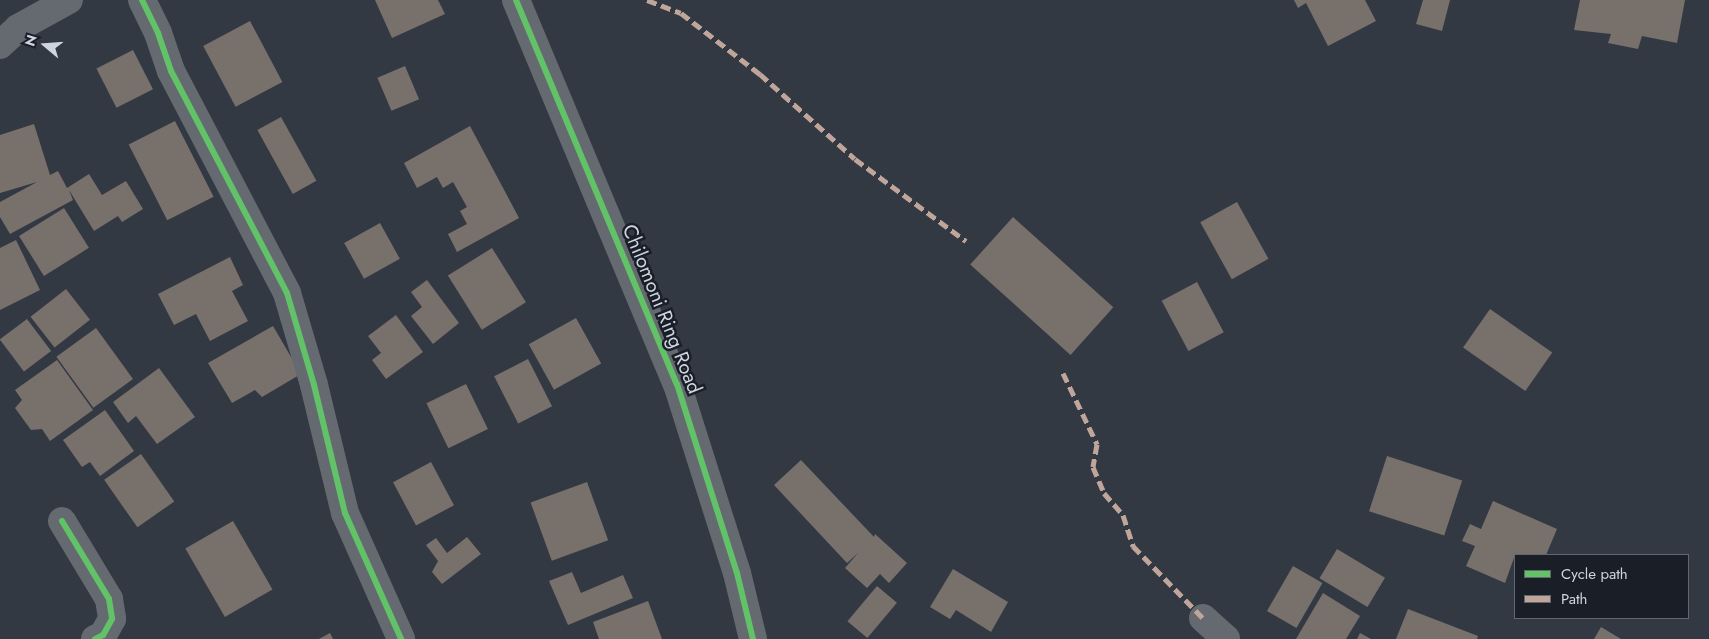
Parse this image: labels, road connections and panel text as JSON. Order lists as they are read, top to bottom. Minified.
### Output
{"streets":{"street":["Chilomoni Ring Road"]},"legend":["Cycle path","Path"],"north":"left"}
